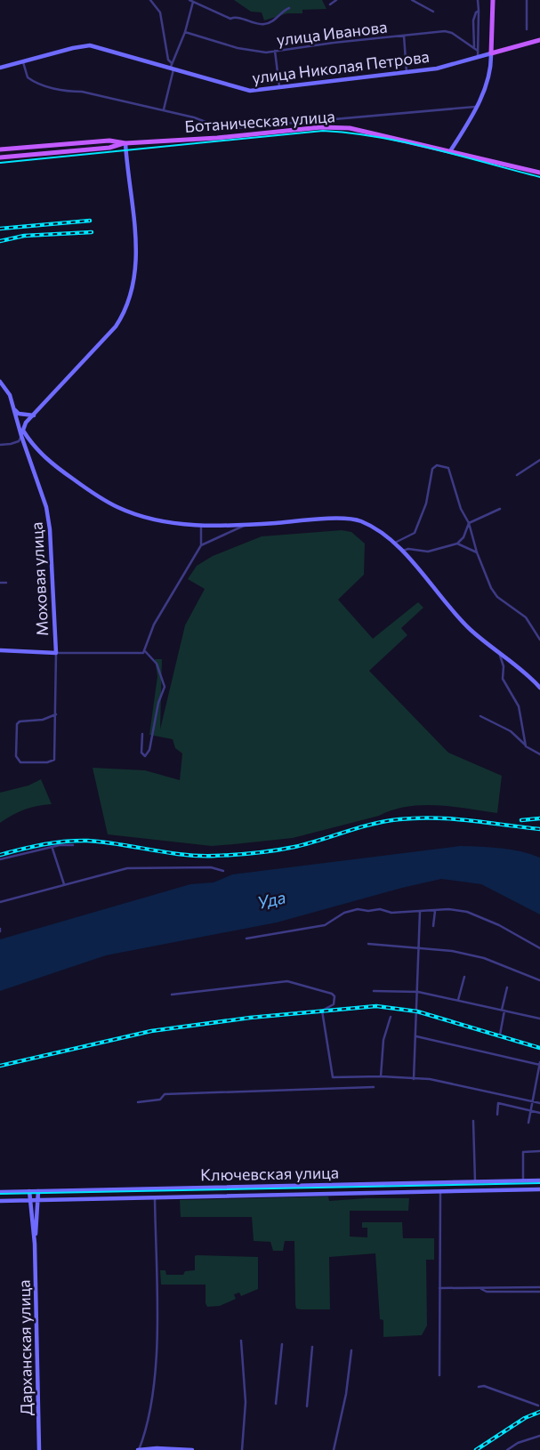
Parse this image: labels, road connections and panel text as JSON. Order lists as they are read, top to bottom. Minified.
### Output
{"streets":{"main road":["улица Николая Петрова","Ботаническая улица","Моховая улица","Ключевская улица","Дарханская улица"],"street":["улица Иванова"]},"crossings":[["Ключевская улица","Дарханская улица"]],"water":["Уда"]}
